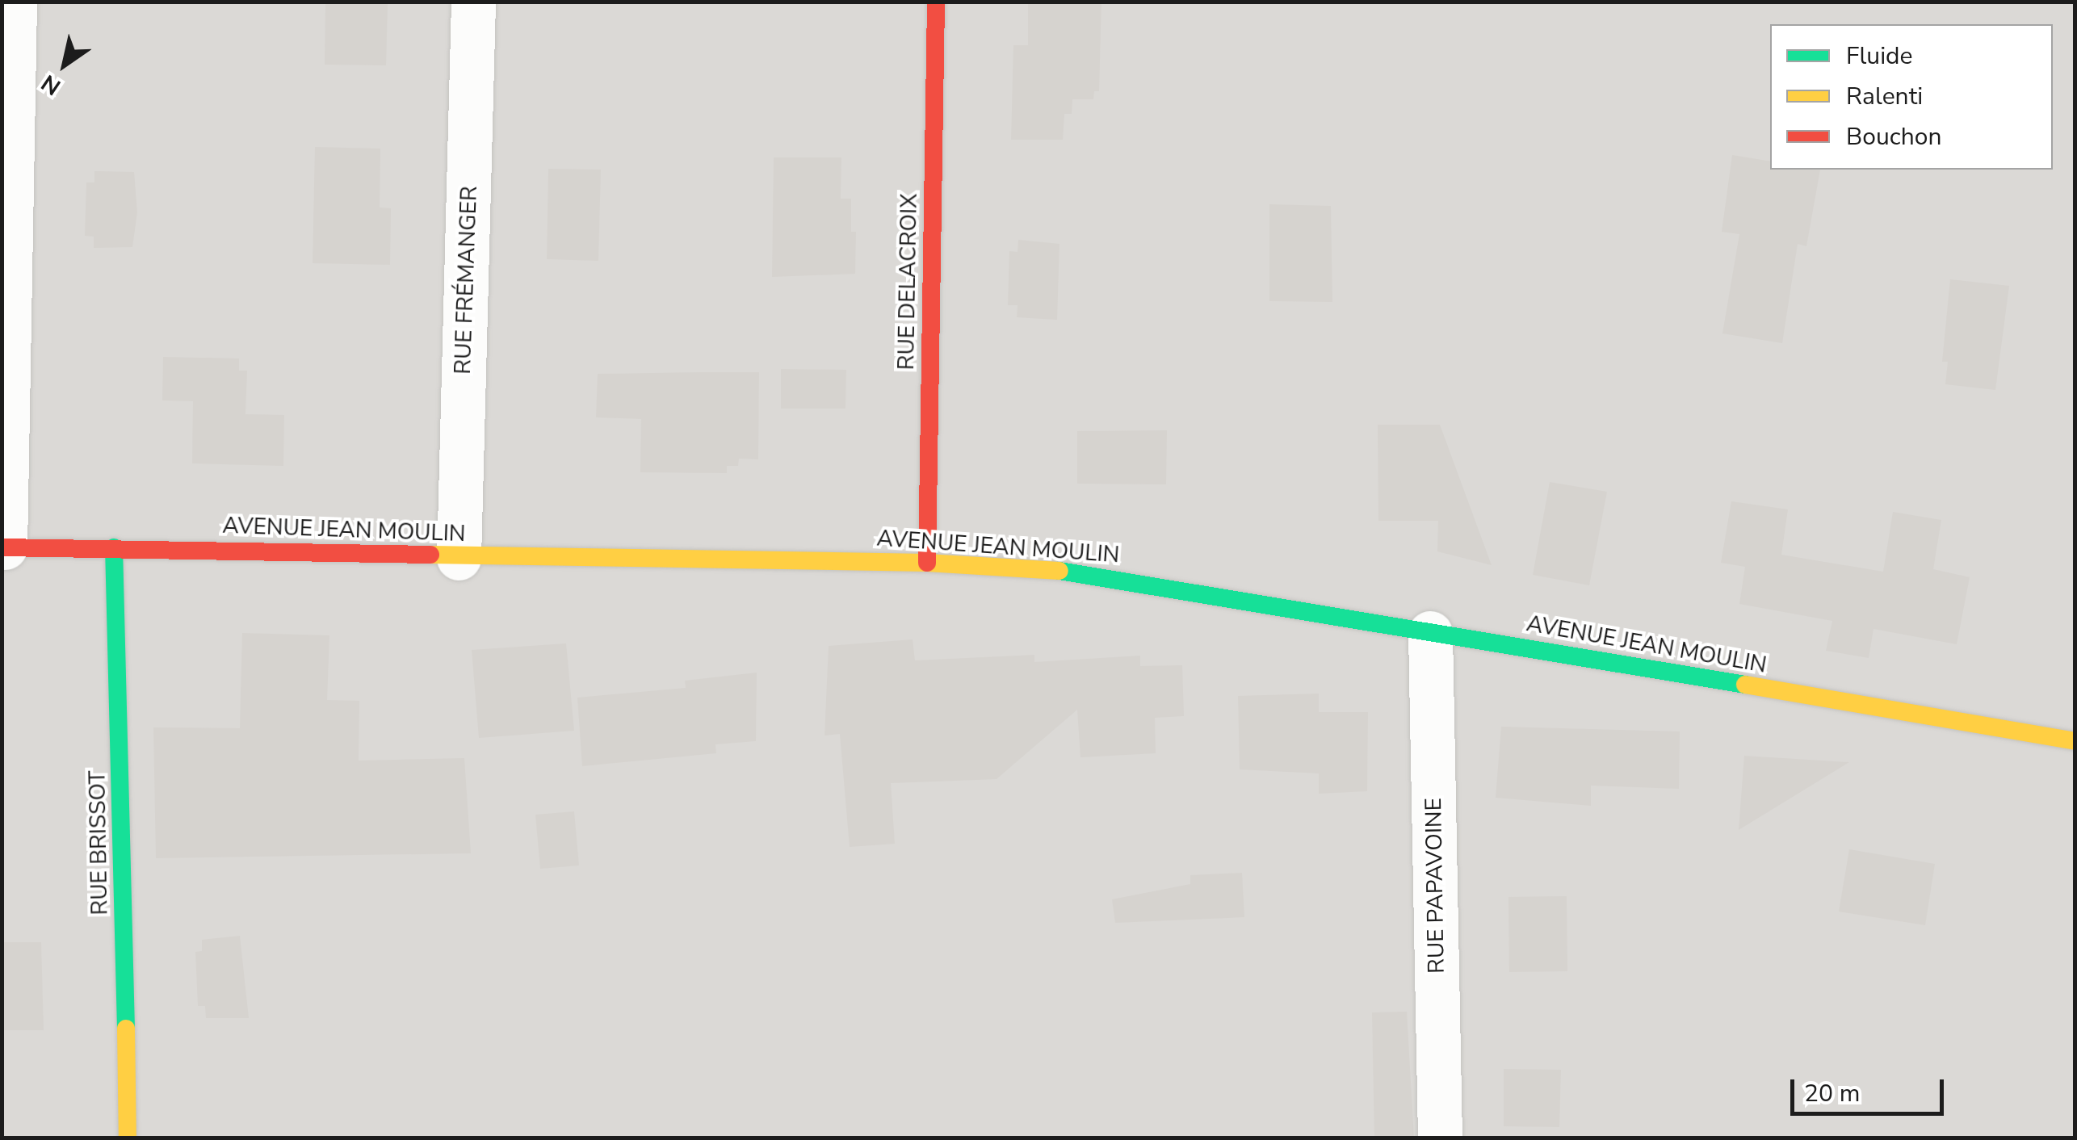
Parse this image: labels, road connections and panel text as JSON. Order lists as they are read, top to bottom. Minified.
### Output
{"streets":{"street":["RUE FRÉMANGER","RUE DELACROIX","AVENUE JEAN MOULIN","RUE BRISSOT","RUE PAPAVOINE"]},"crossings":[["RUE FRÉMANGER","AVENUE JEAN MOULIN"],["RUE DELACROIX","AVENUE JEAN MOULIN"],["AVENUE JEAN MOULIN","RUE BRISSOT"],["AVENUE JEAN MOULIN","RUE PAPAVOINE"]],"legend":["Fluide","Ralenti","Bouchon"],"scale_bar":"20 m","north":"bottom left"}
